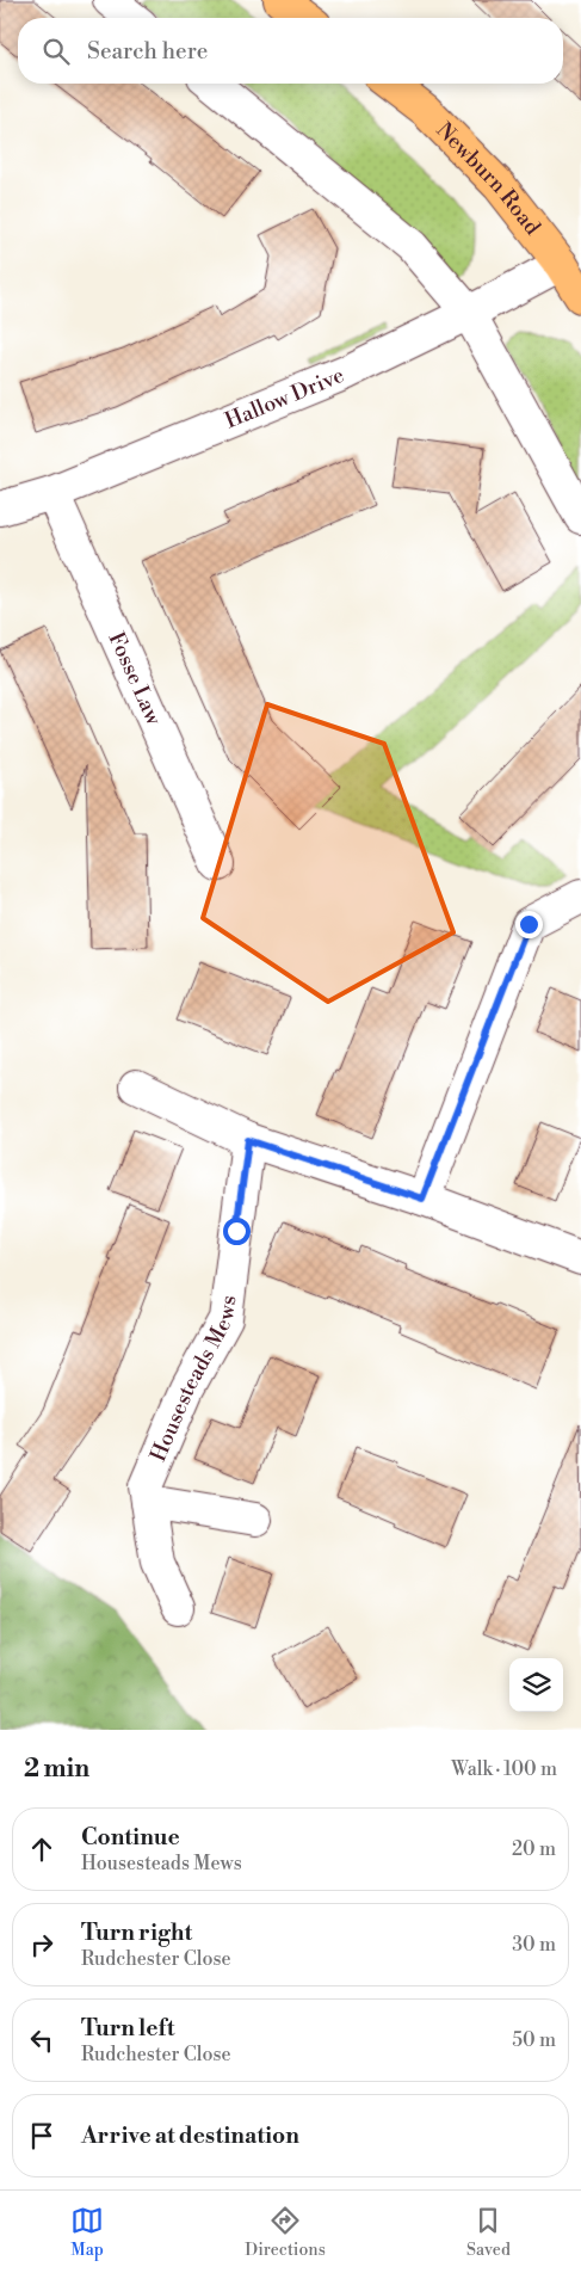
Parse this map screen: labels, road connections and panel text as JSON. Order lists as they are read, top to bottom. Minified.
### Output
{"streets":{"main road":["Newburn Road"],"street":["Hallow Drive","Fosse Law","Housesteads Mews"]},"crossings":[["Newburn Road","Hallow Drive"],["Hallow Drive","Fosse Law"]],"page":{"search":"Search here","heading":["2 min","Walk · 100 m"],"list":[["Continue","Housesteads Mews","20 m"],["Turn right","Rudchester Close","30 m"],["Turn left","Rudchester Close","50 m"],"Arrive at destination"],"nav":["Map","Directions","Saved"]}}
